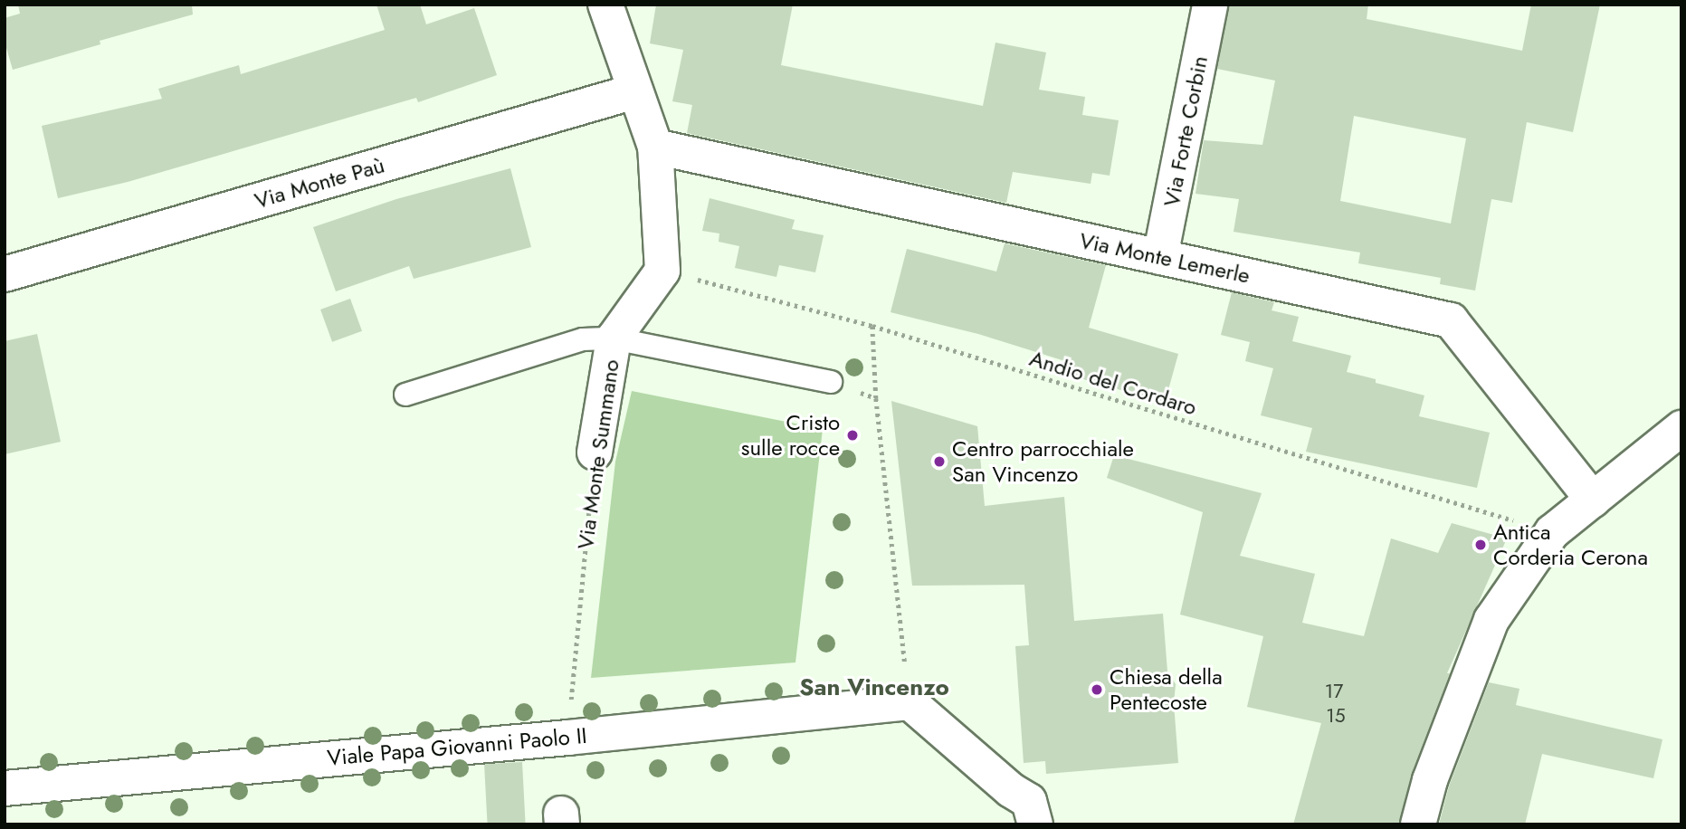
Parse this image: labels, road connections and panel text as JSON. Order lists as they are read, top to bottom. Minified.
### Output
{"streets":{"street":["Via Forte Corbin","Via Monte Paù","Via Monte Lemerle","Via Monte Summano","Viale Papa Giovanni Paolo II"],"path":["Andio del Cordaro"]},"crossings":[["Via Forte Corbin","Via Monte Lemerle"],["Andio del Cordaro","Via Monte Summano"]],"districts":["San Vincenzo"],"places":["Cristo sulle rocce","Centro parrocchiale San Vincenzo","Antica Corderia Cerona","Chiesa della Pentecoste"],"house_numbers":["17","15"]}
